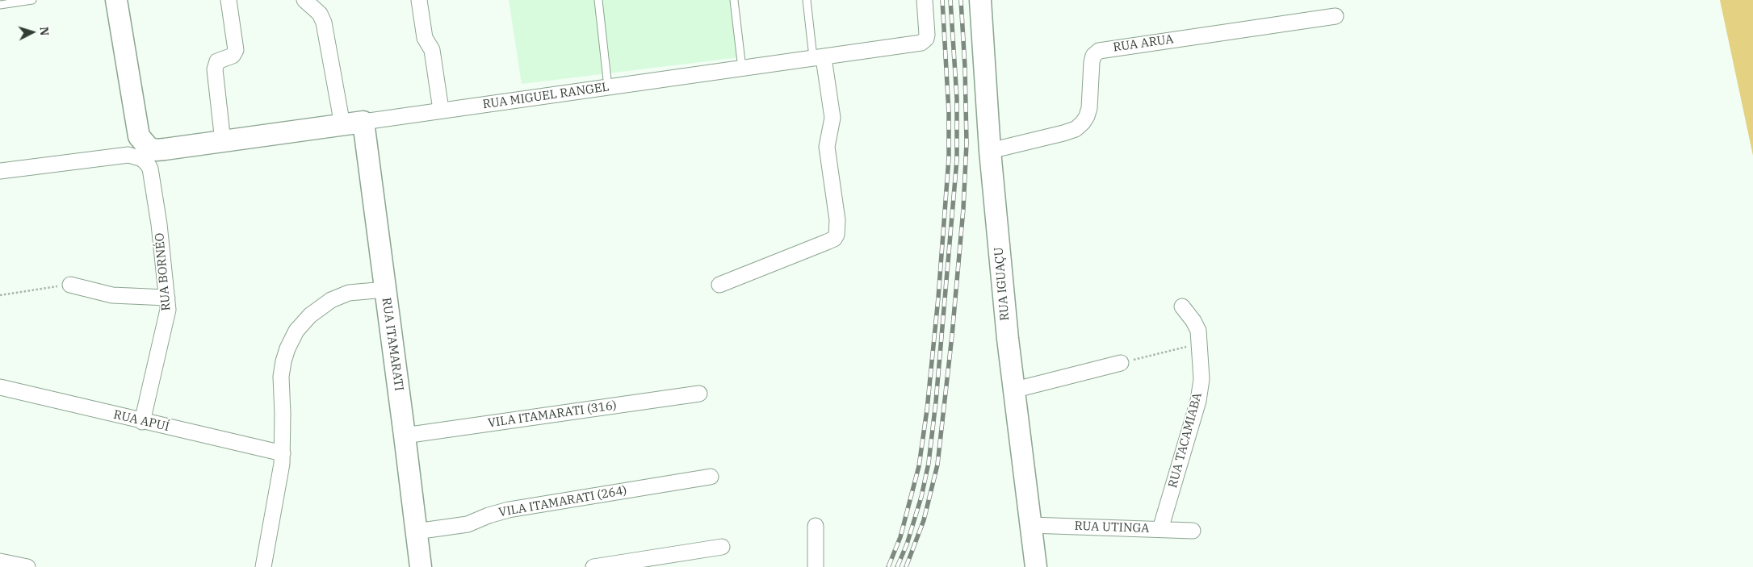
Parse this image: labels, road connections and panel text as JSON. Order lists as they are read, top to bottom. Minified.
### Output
{"streets":{"main road":["RUA MIGUEL RANGEL","RUA IGUAÇU","RUA ITAMARATI"],"street":["RUA ARUA","RUA BORNÉO","VILA ITAMARATI (316)","RUA APUÍ","RUA TACAMIABA","VILA ITAMARATI (264)","RUA UTINGA"]},"crossings":[["RUA ARUA","RUA IGUAÇU"],["RUA MIGUEL RANGEL","RUA ITAMARATI"],["RUA BORNÉO","RUA APUÍ"],["RUA IGUAÇU","RUA UTINGA"],["RUA ITAMARATI","VILA ITAMARATI (316)"],["RUA ITAMARATI","VILA ITAMARATI (264)"],["RUA TACAMIABA","RUA UTINGA"]],"north":"right"}
